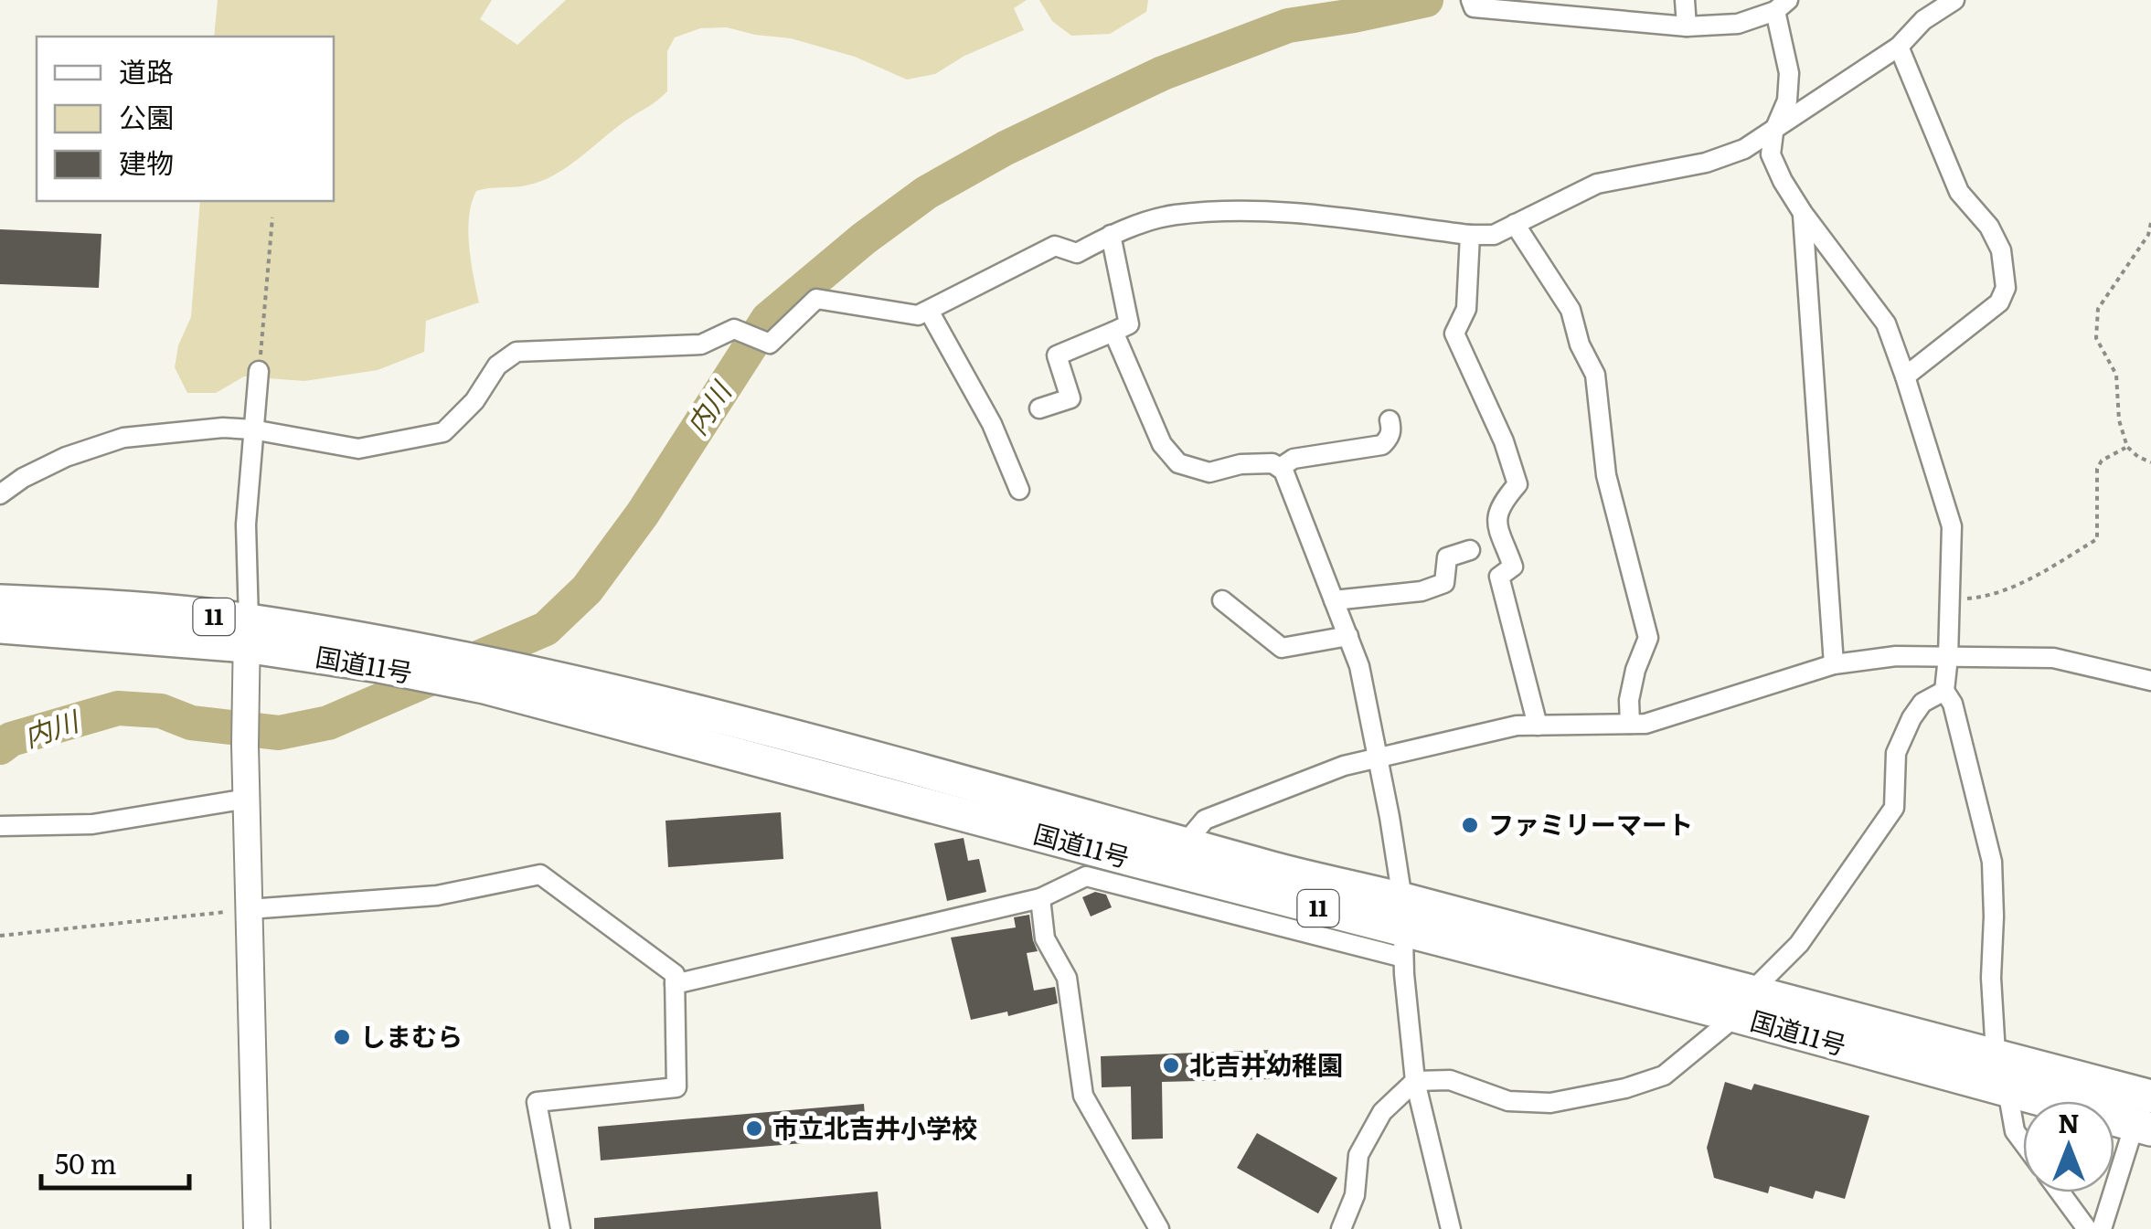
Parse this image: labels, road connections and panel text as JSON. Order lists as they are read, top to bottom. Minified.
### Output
{"streets":{"highway":["11","国道11号"]},"water":["内川"],"places":["ファミリーマート","しまむら","北吉井幼稚園","市立北吉井小学校"],"legend":["道路","公園","建物"],"scale_bar":"50 m","north":"top"}
